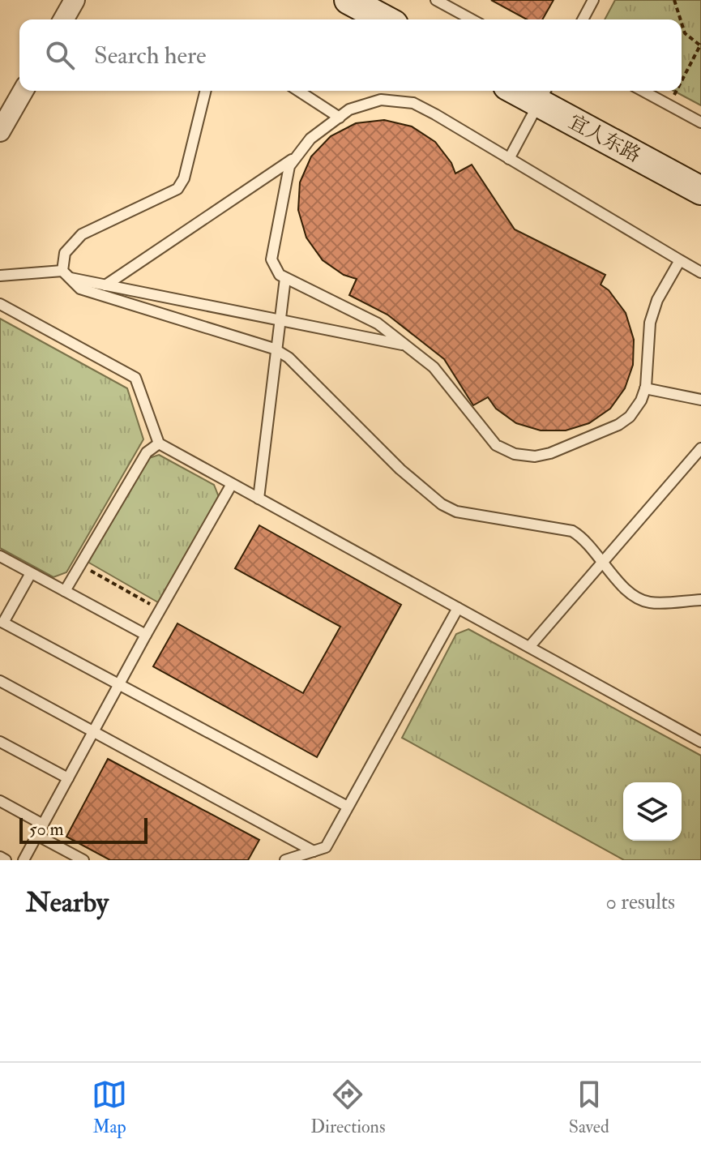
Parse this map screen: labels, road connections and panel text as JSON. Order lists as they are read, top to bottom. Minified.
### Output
{"streets":{"street":["宜人东路"]},"scale_bar":"50 m","page":{"search":"Search here","scale":"50 m","heading":["Nearby","0 results"],"nav":["Map","Directions","Saved"]}}
